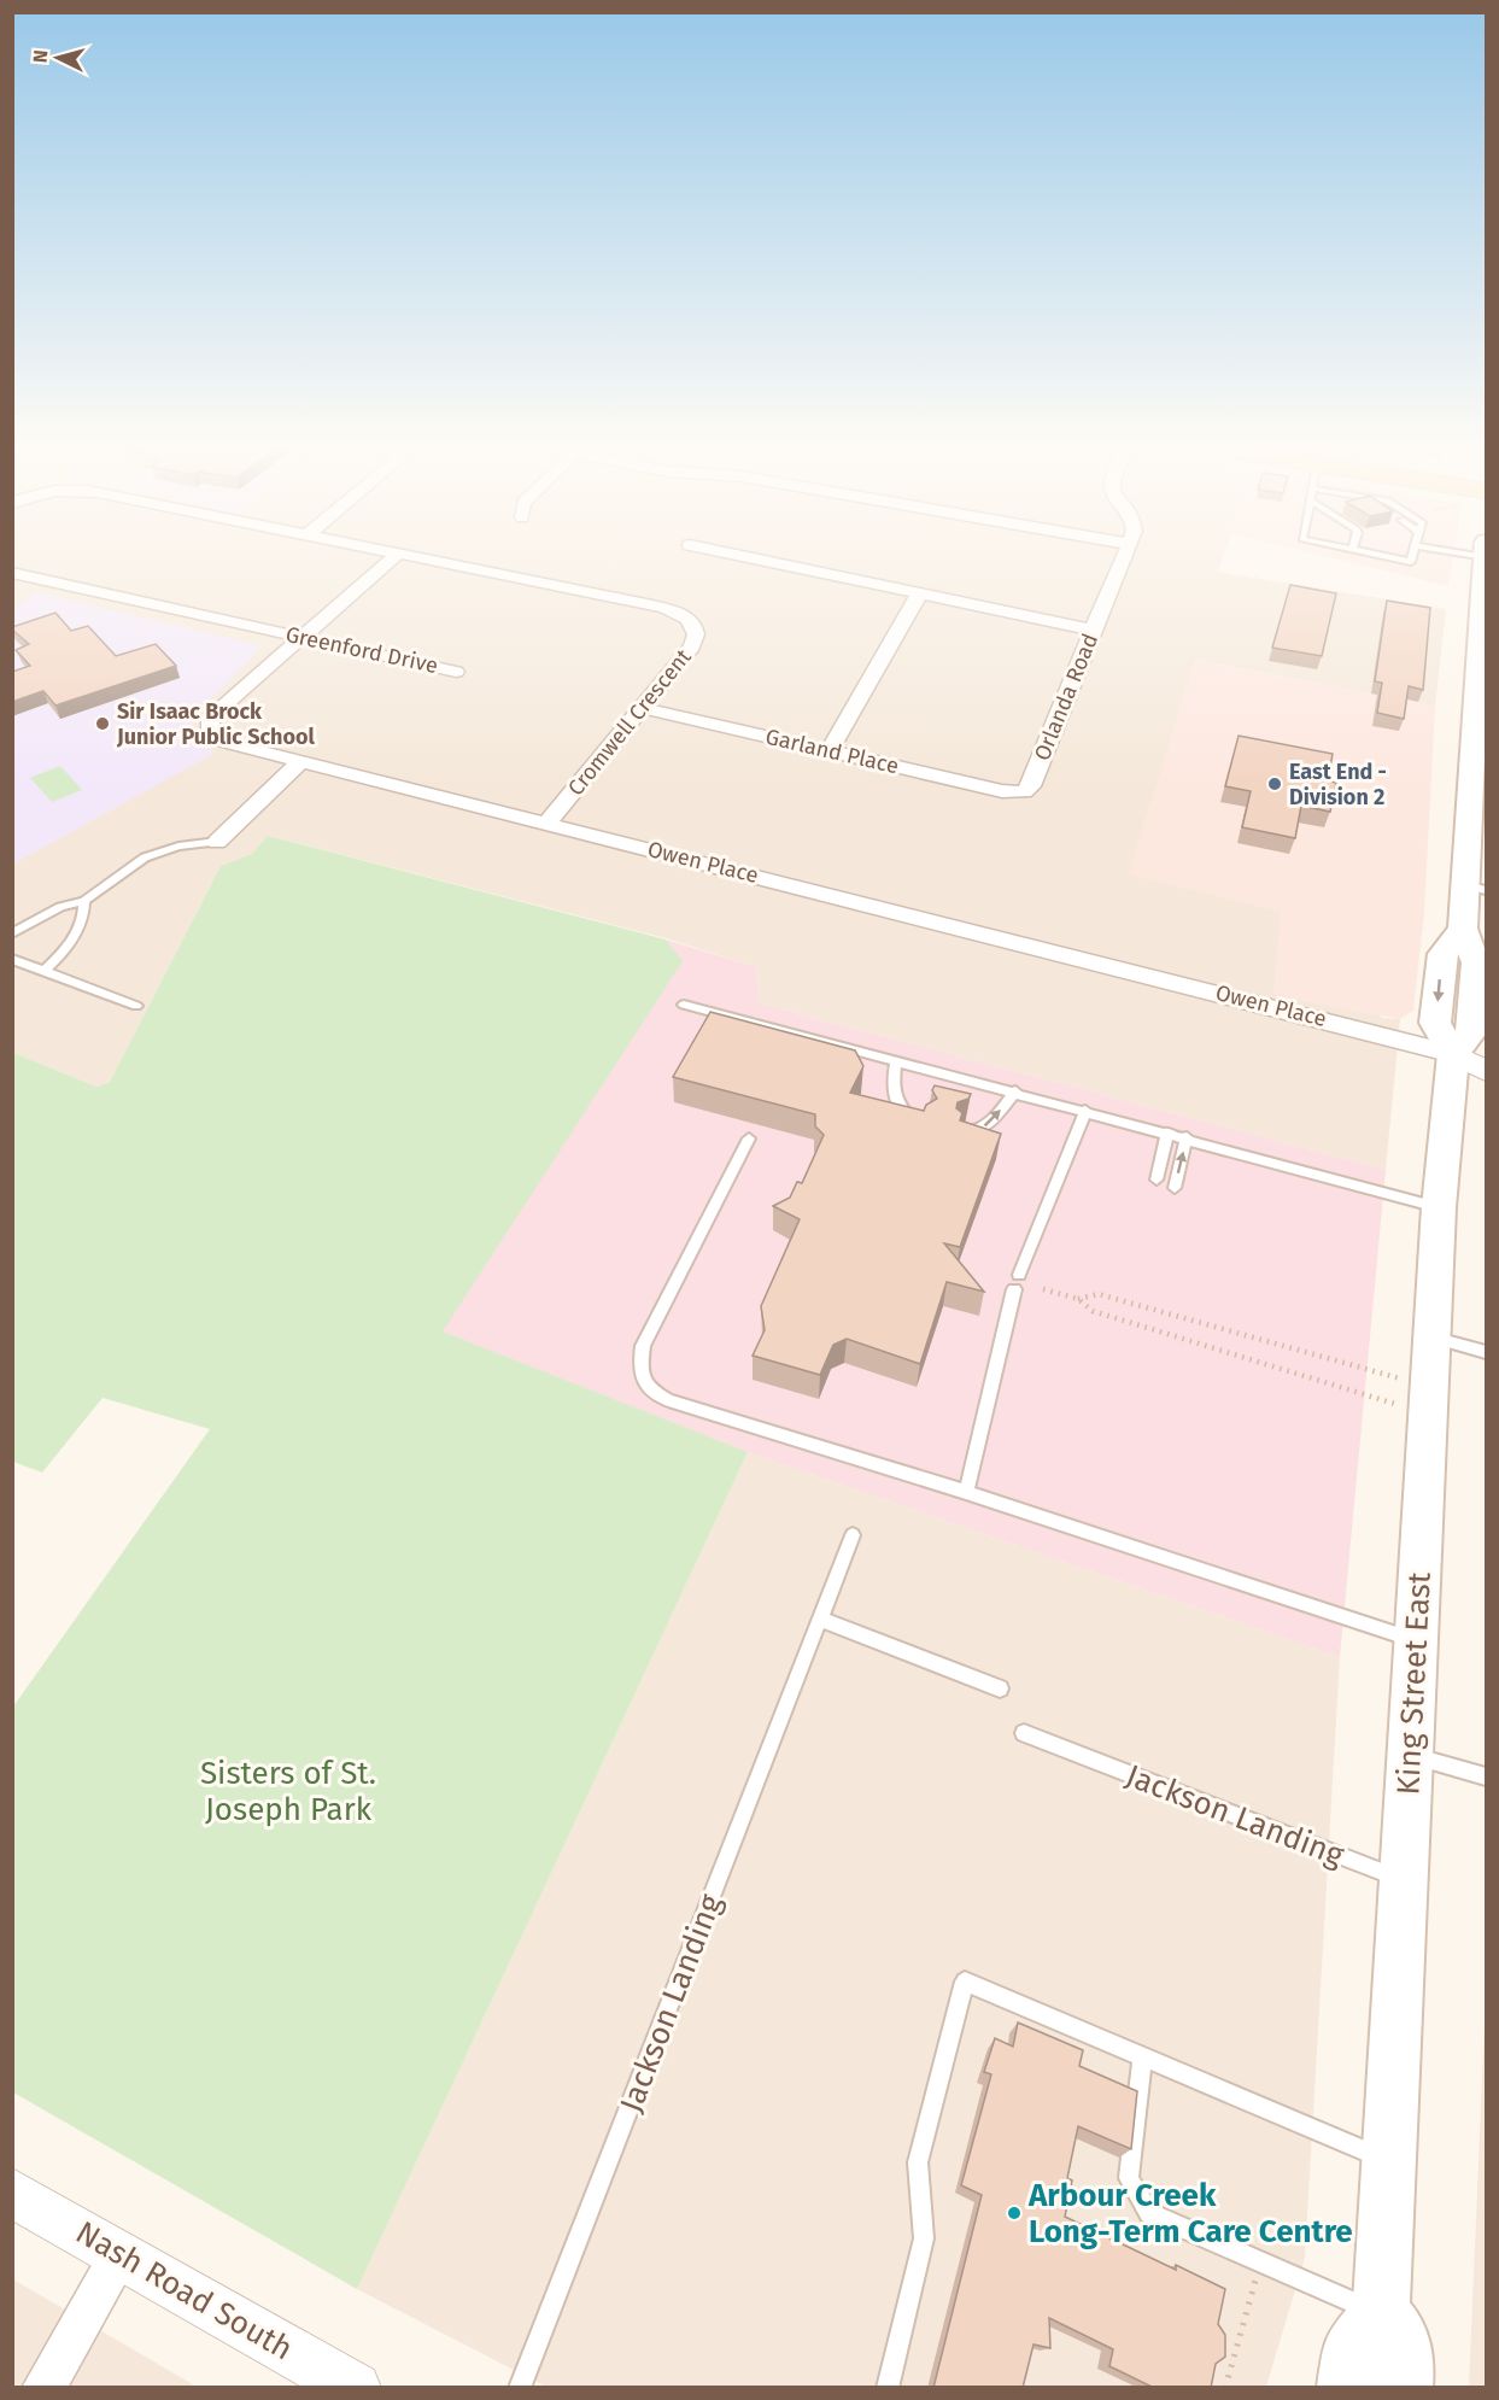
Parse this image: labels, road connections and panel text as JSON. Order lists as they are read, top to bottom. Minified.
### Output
{"streets":{"main road":["King Street East"],"street":["Greenford Drive","Orlanda Road","Cromwell Crescent","Garland Place","Owen Place","Nash Road South"],"lane":["Jackson Landing"]},"crossings":[["Greenford Drive","Owen Place"],["Orlanda Road","Garland Place"],["Cromwell Crescent","Garland Place"],["Cromwell Crescent","Owen Place"],["Owen Place","King Street East"],["King Street East","Jackson Landing"]],"parks":["Sisters of St. Joseph Park"],"places":["Sir Isaac Brock Junior Public School","East End - Division 2","Arbour Creek Long-Term Care Centre"],"north":"left"}
